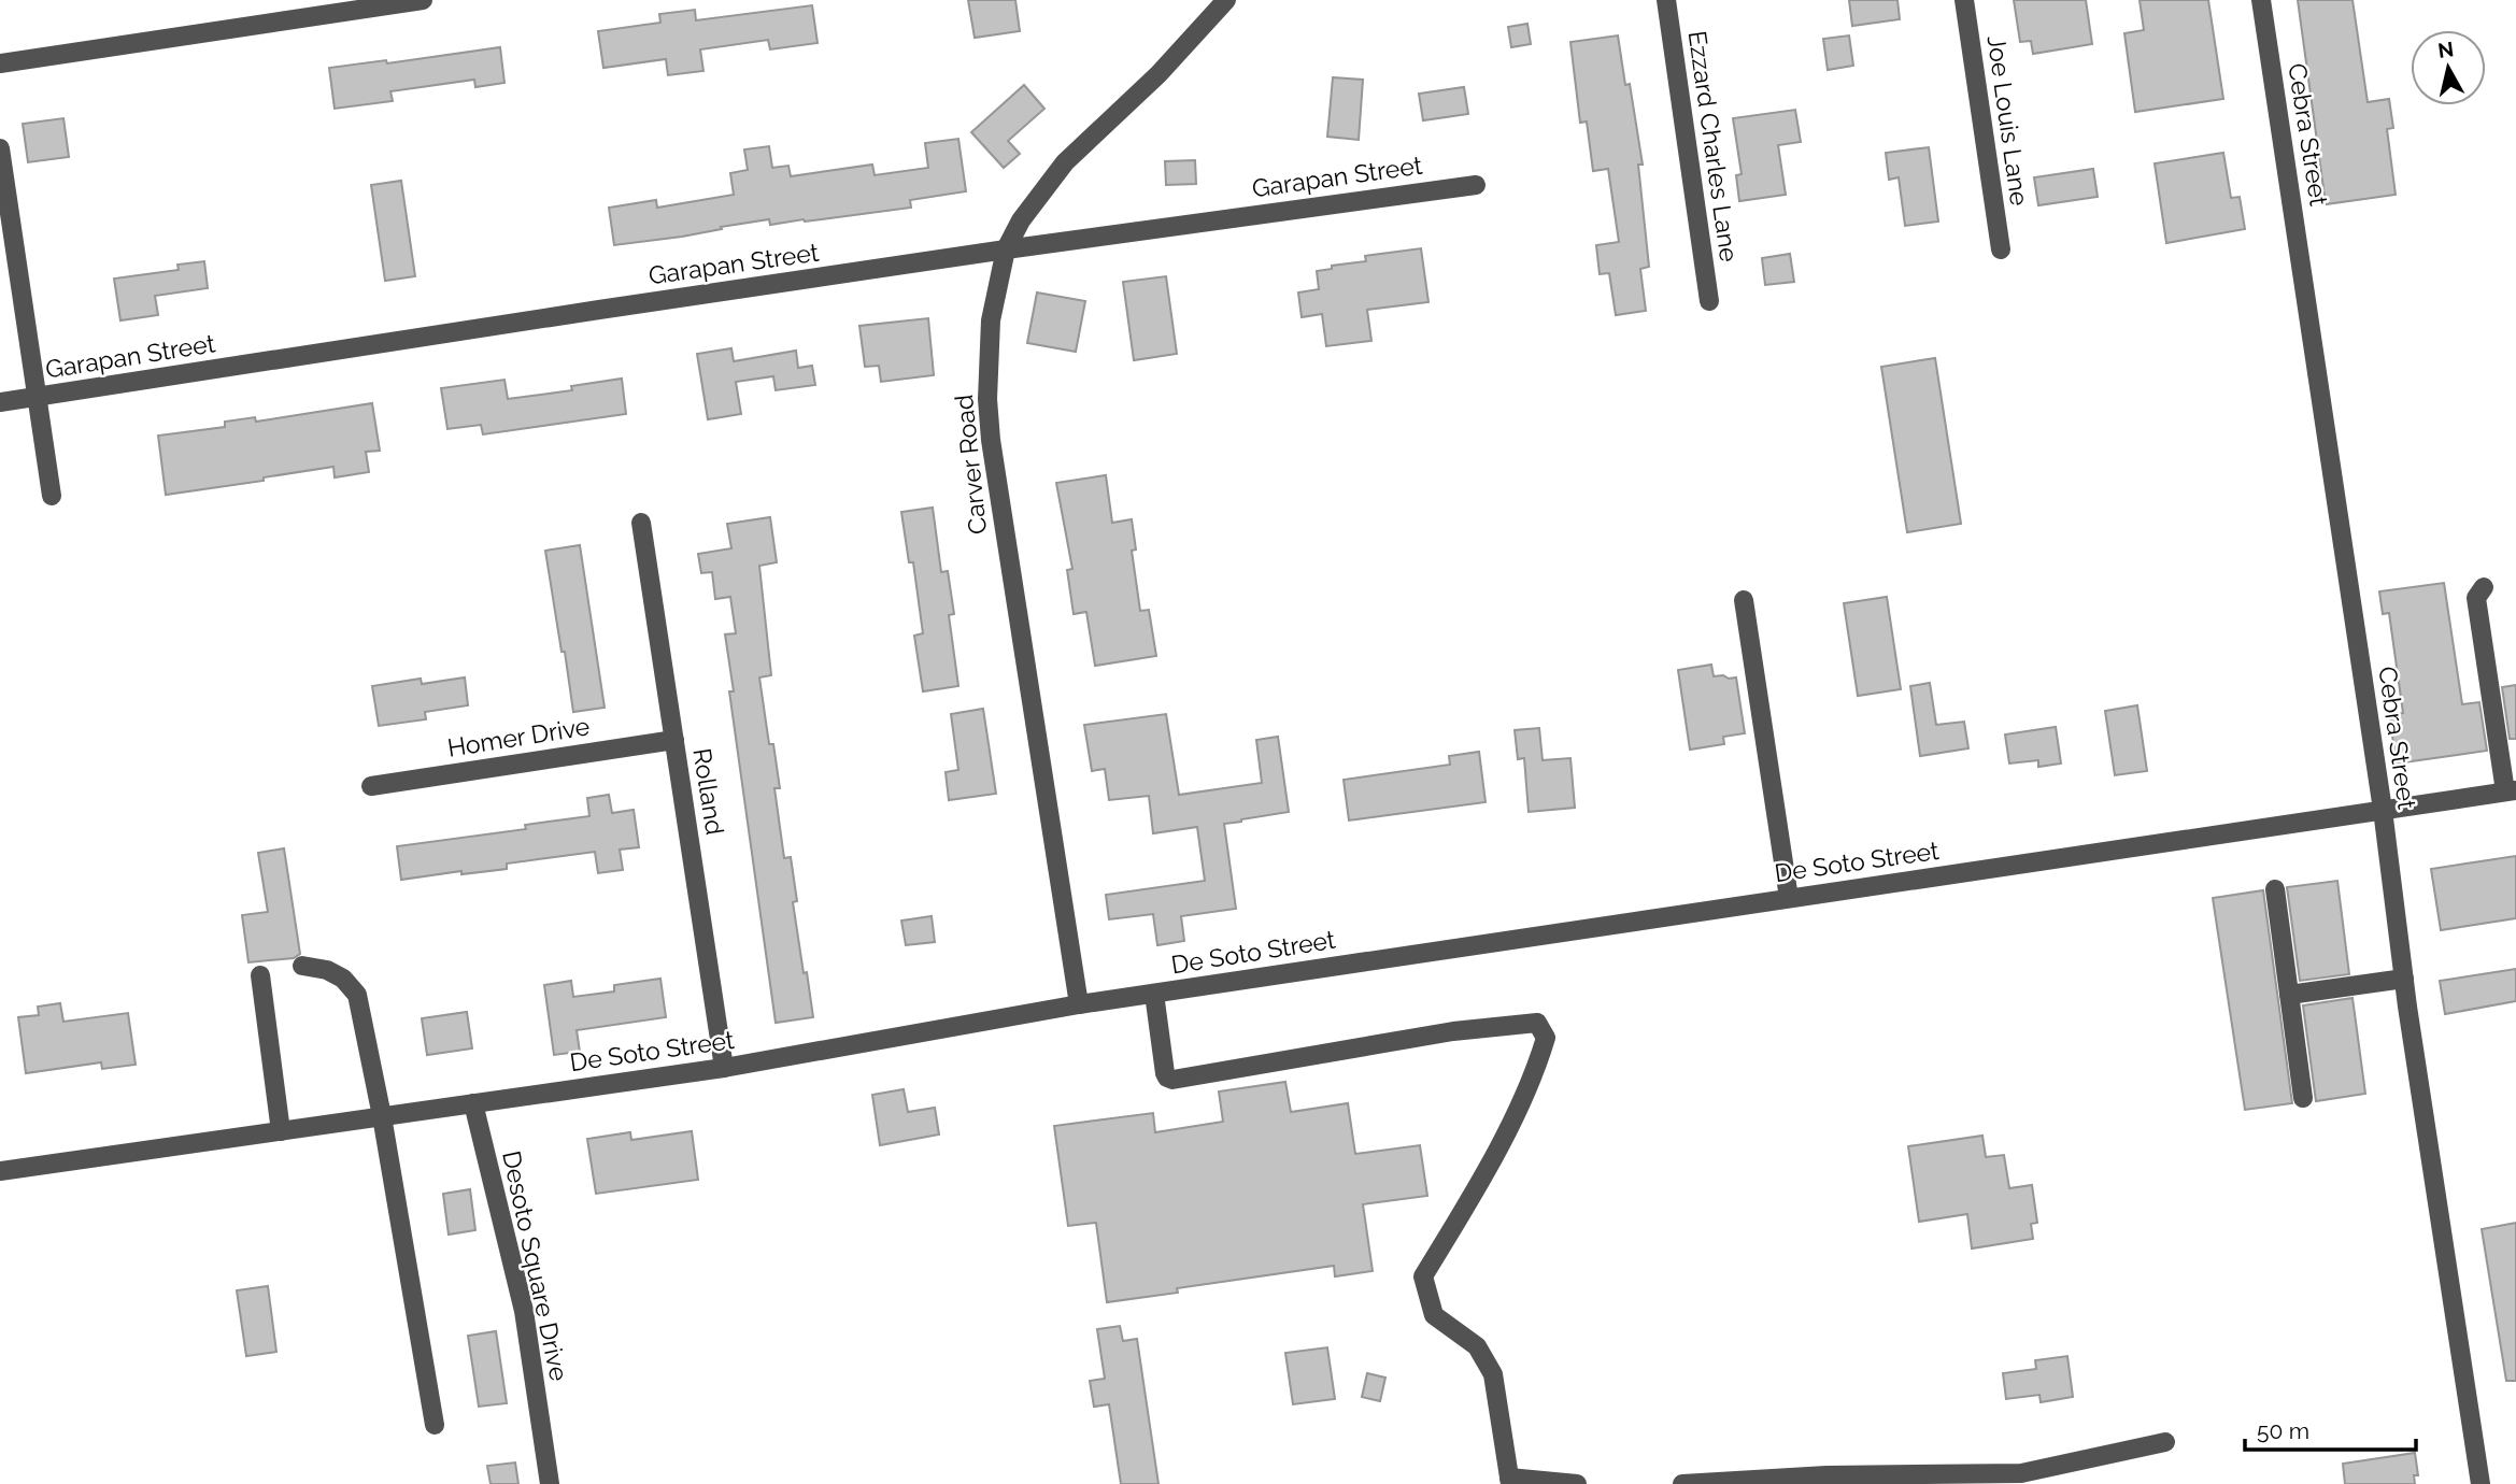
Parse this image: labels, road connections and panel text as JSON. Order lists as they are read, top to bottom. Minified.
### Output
{"streets":{"street":["Joe Louis Lane","Cebra Street","Ezzard Charles Lane","Garapan Street","Carver Road","Homer Drive","Rolland","De Soto Street","Desoto Square Drive"]},"crossings":[["Cebra Street","De Soto Street"],["Garapan Street","Carver Road"],["Carver Road","De Soto Street"],["Homer Drive","Rolland"],["Rolland","De Soto Street"],["De Soto Street","Desoto Square Drive"]],"scale_bar":"50 m","north":"top"}
